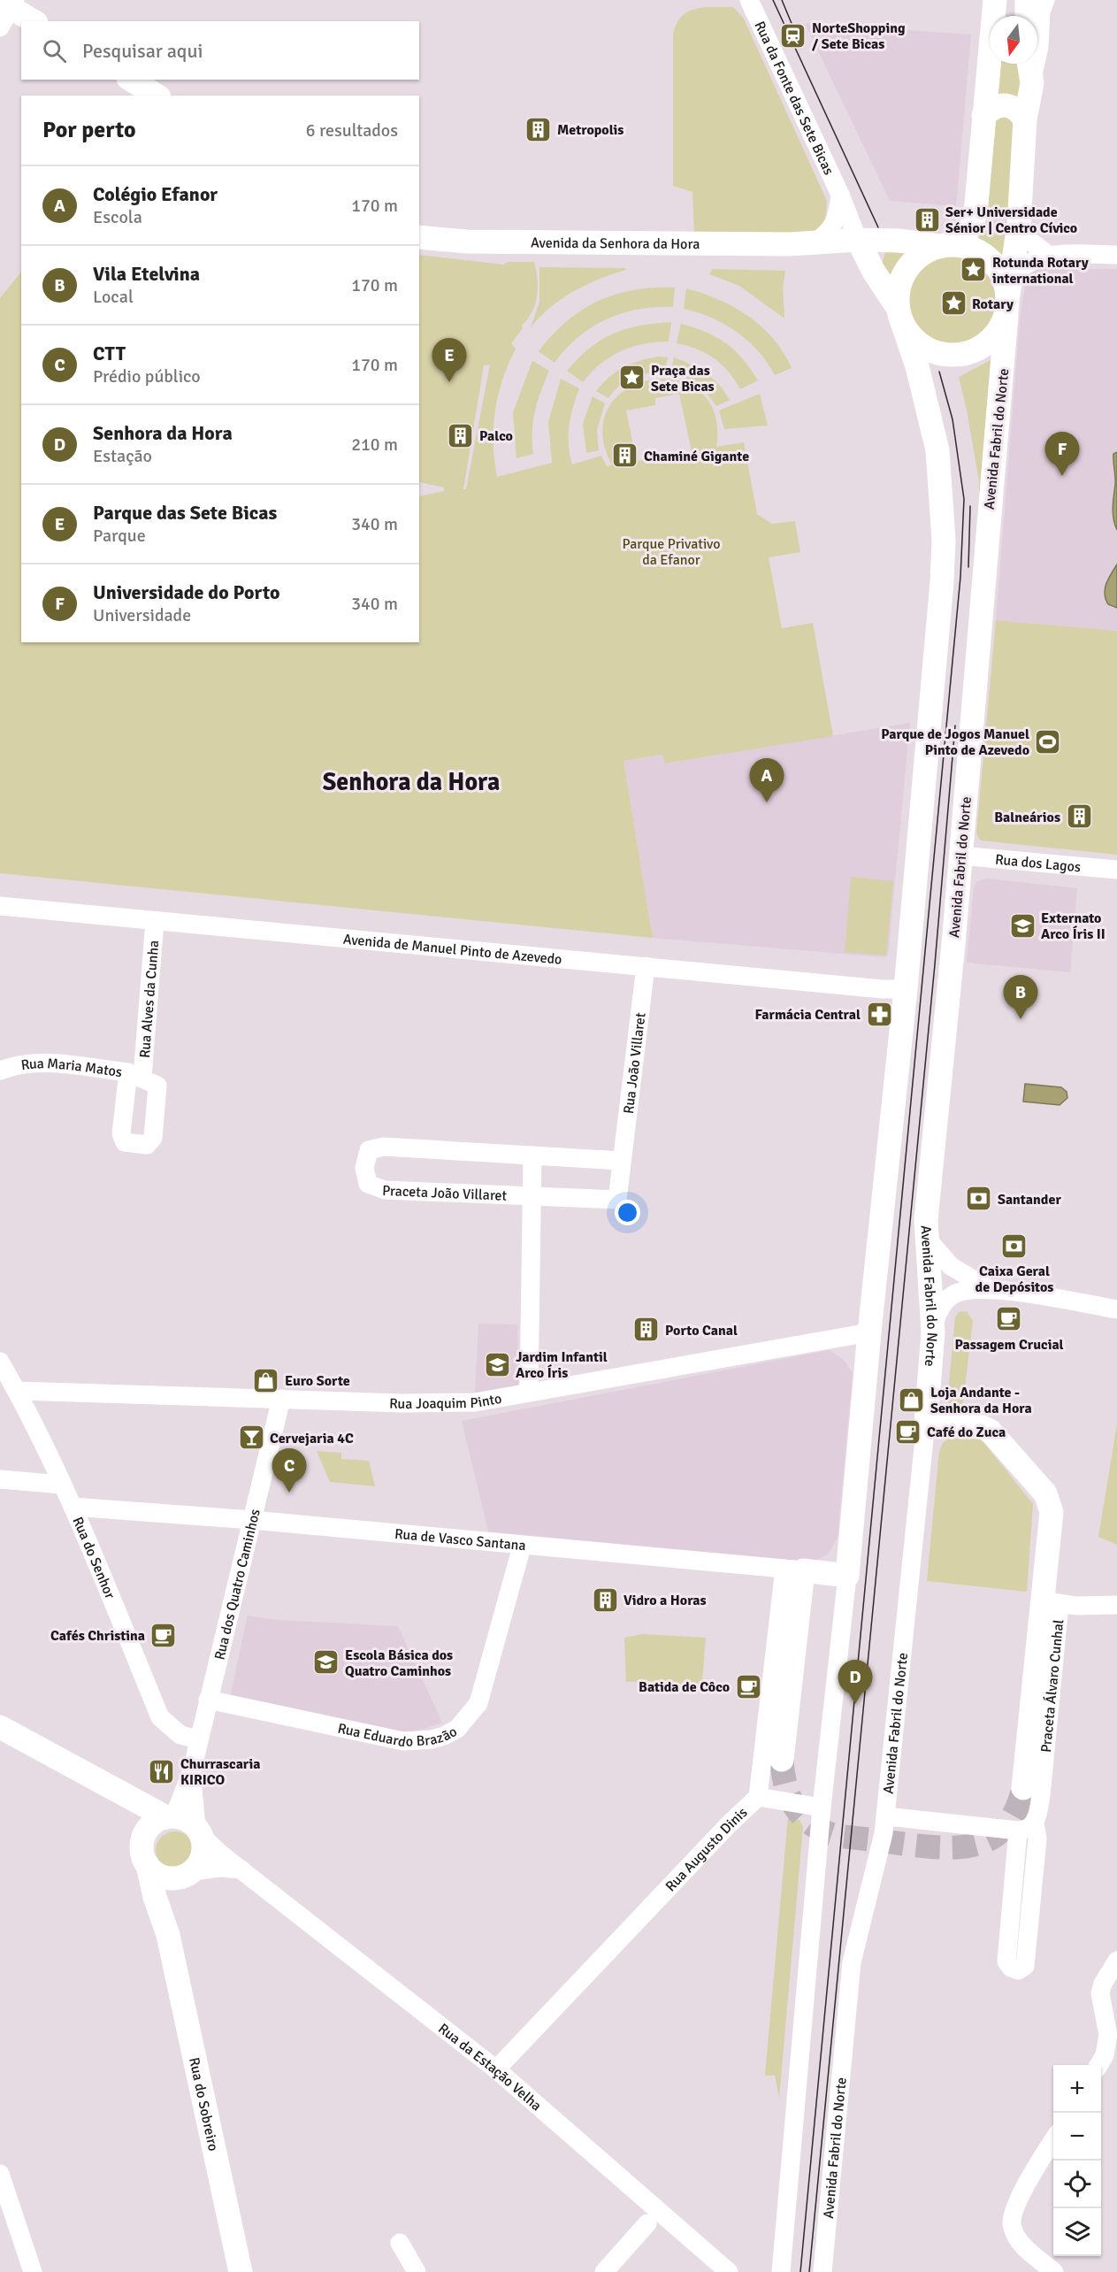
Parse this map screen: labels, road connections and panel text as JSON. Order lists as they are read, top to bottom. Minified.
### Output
{"streets":{"main road":["Rua da Fonte das Sete Bicas","Avenida da Senhora da Hora","Avenida Fabril do Norte","Rua de Vasco Santana","Praceta Álvaro Cunhal","Rua do Sobreiro"],"street":["Rua dos Lagos","Avenida de Manuel Pinto de Azevedo","Rua Alves da Cunha","Rua João Villaret","Rua Maria Matos","Praceta João Villaret","Rua Joaquim Pinto","Rua do Senhor","Rua dos Quatro Caminhos","Rua Eduardo Brazão","Rua Augusto Dinis","Rua da Estação Velha"]},"crossings":[["Rua da Fonte das Sete Bicas","Avenida da Senhora da Hora"],["Rua da Fonte das Sete Bicas","Avenida Fabril do Norte"],["Avenida da Senhora da Hora","Avenida Fabril do Norte"],["Avenida Fabril do Norte","Rua dos Lagos"],["Avenida Fabril do Norte","Praceta Álvaro Cunhal"],["Avenida de Manuel Pinto de Azevedo","Rua Alves da Cunha"],["Avenida de Manuel Pinto de Azevedo","Rua João Villaret"],["Rua Alves da Cunha","Rua Maria Matos"],["Rua João Villaret","Praceta João Villaret"],["Rua Joaquim Pinto","Rua do Senhor"],["Rua Joaquim Pinto","Rua dos Quatro Caminhos"],["Rua de Vasco Santana","Rua do Senhor"],["Rua de Vasco Santana","Rua dos Quatro Caminhos"],["Rua de Vasco Santana","Rua Eduardo Brazão"],["Rua de Vasco Santana","Rua Augusto Dinis"],["Rua do Senhor","Rua dos Quatro Caminhos"],["Rua dos Quatro Caminhos","Rua Eduardo Brazão"],["Rua dos Quatro Caminhos","Rua da Estação Velha"],["Rua dos Quatro Caminhos","Rua do Sobreiro"],["Rua Augusto Dinis","Rua da Estação Velha"],["Rua da Estação Velha","Rua do Sobreiro"]],"districts":["Senhora da Hora"],"parks":["Parque Privativo da Efanor"],"places":{"station":["NorteShopping / Sete Bicas"],"building":["Metropolis","Ser+ Universidade Sénior | Centro Cívico","Palco","Chaminé Gigante","Balneários","Porto Canal","Vidro a Horas"],"place":["Rotunda Rotary international","Rotary","Praça das Sete Bicas"],"sports":["Parque de Jogos Manuel Pinto de Azevedo"],"school or university":["Externato Arco Íris II","Jardim Infantil Arco Íris","Escola Básica dos Quatro Caminhos"],"pharmacy":["Farmácia Central"],"bank":["Santander","Caixa Geral de Depósitos"],"cafe":["Passagem Crucial","Café do Zuca","Cafés Christina","Batida de Côco"],"shop":["Euro Sorte","Loja Andante - Senhora da Hora"],"bar":["Cervejaria 4C"],"restaurant":["Churrascaria KIRICO"]},"north":"bottom","page":{"search":"Pesquisar aqui","heading":["Por perto","6 resultados"],"list":[{"mark":"A","name":"Colégio Efanor","note":"Escola","value":"170 m"},{"mark":"B","name":"Vila Etelvina","note":"Local","value":"170 m"},{"mark":"C","name":"CTT","note":"Prédio público","value":"170 m"},{"mark":"D","name":"Senhora da Hora","note":"Estação","value":"210 m"},{"mark":"E","name":"Parque das Sete Bicas","note":"Parque","value":"340 m"},{"mark":"F","name":"Universidade do Porto","note":"Universidade","value":"340 m"}],"pins":["E","F","A","B","C","D"],"map_buttons":["+","−"]}}
